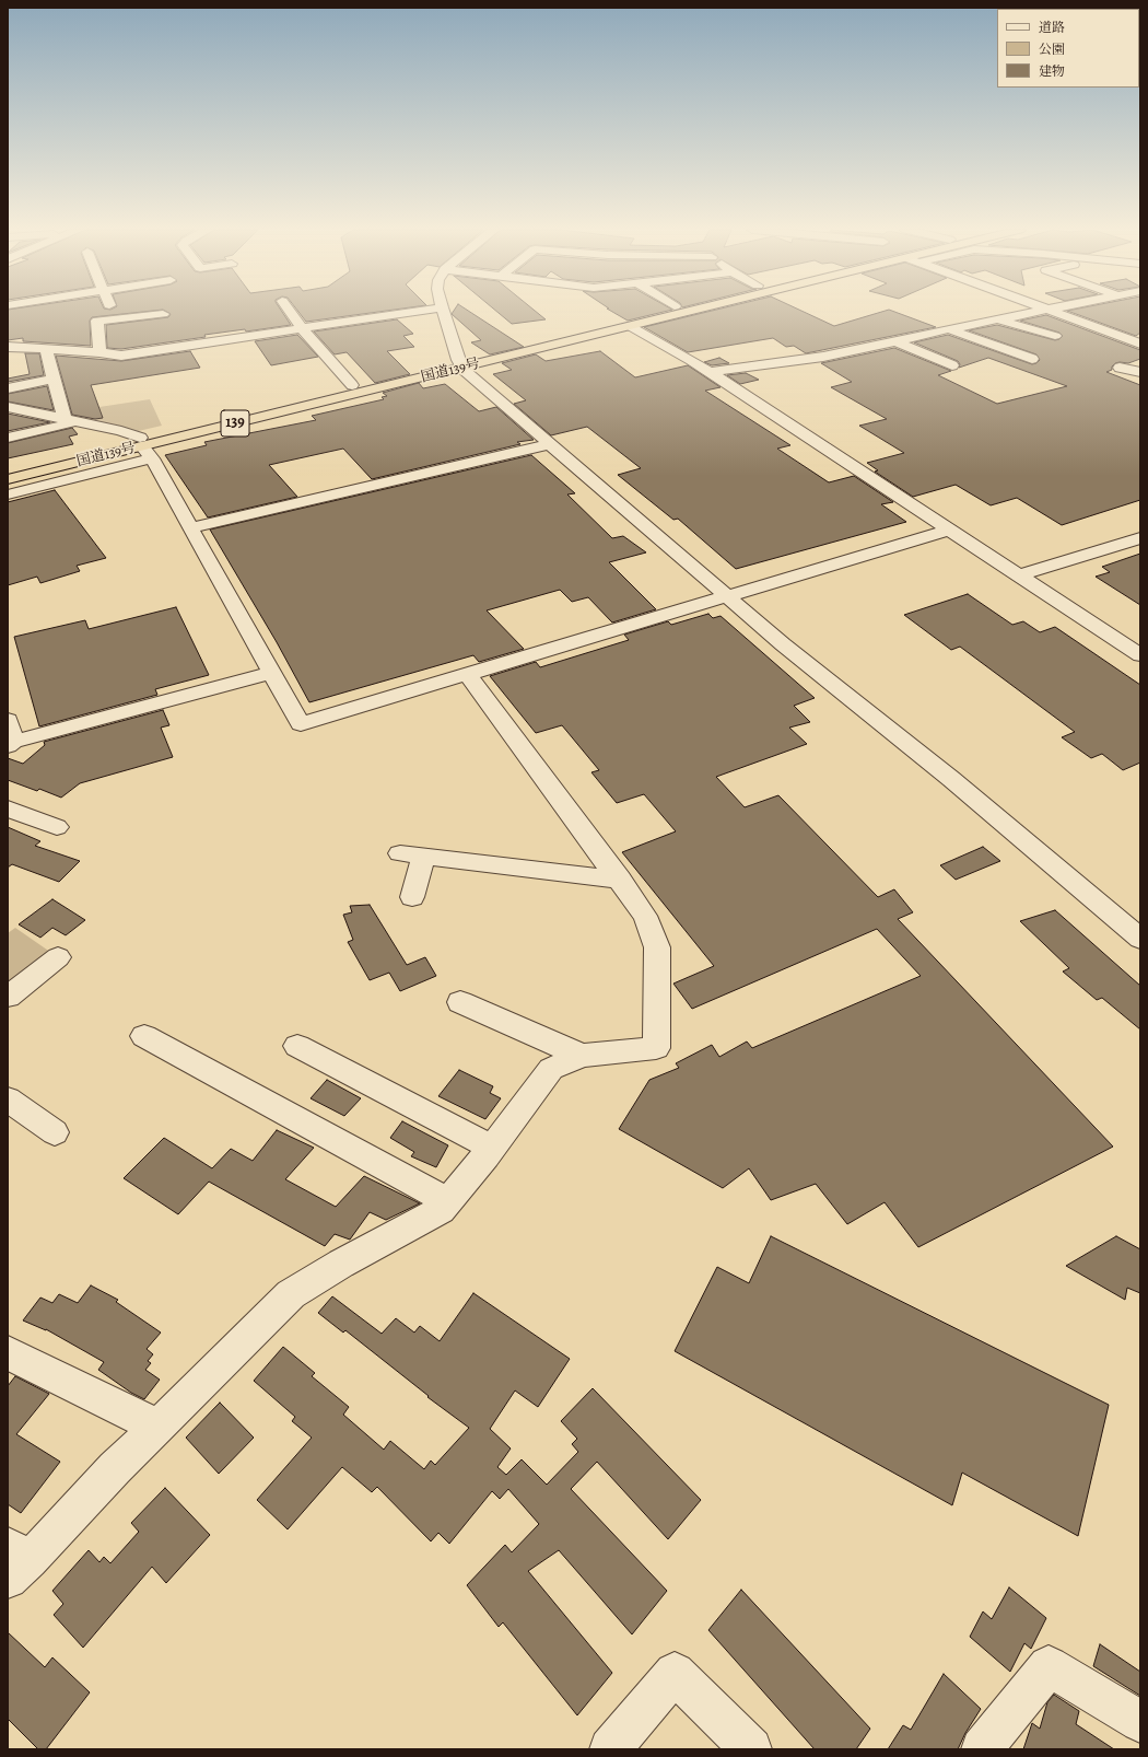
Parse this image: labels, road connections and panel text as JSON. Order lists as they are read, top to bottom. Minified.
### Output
{"streets":{"highway":["国道139号","139"]},"legend":["道路","公園","建物"]}
